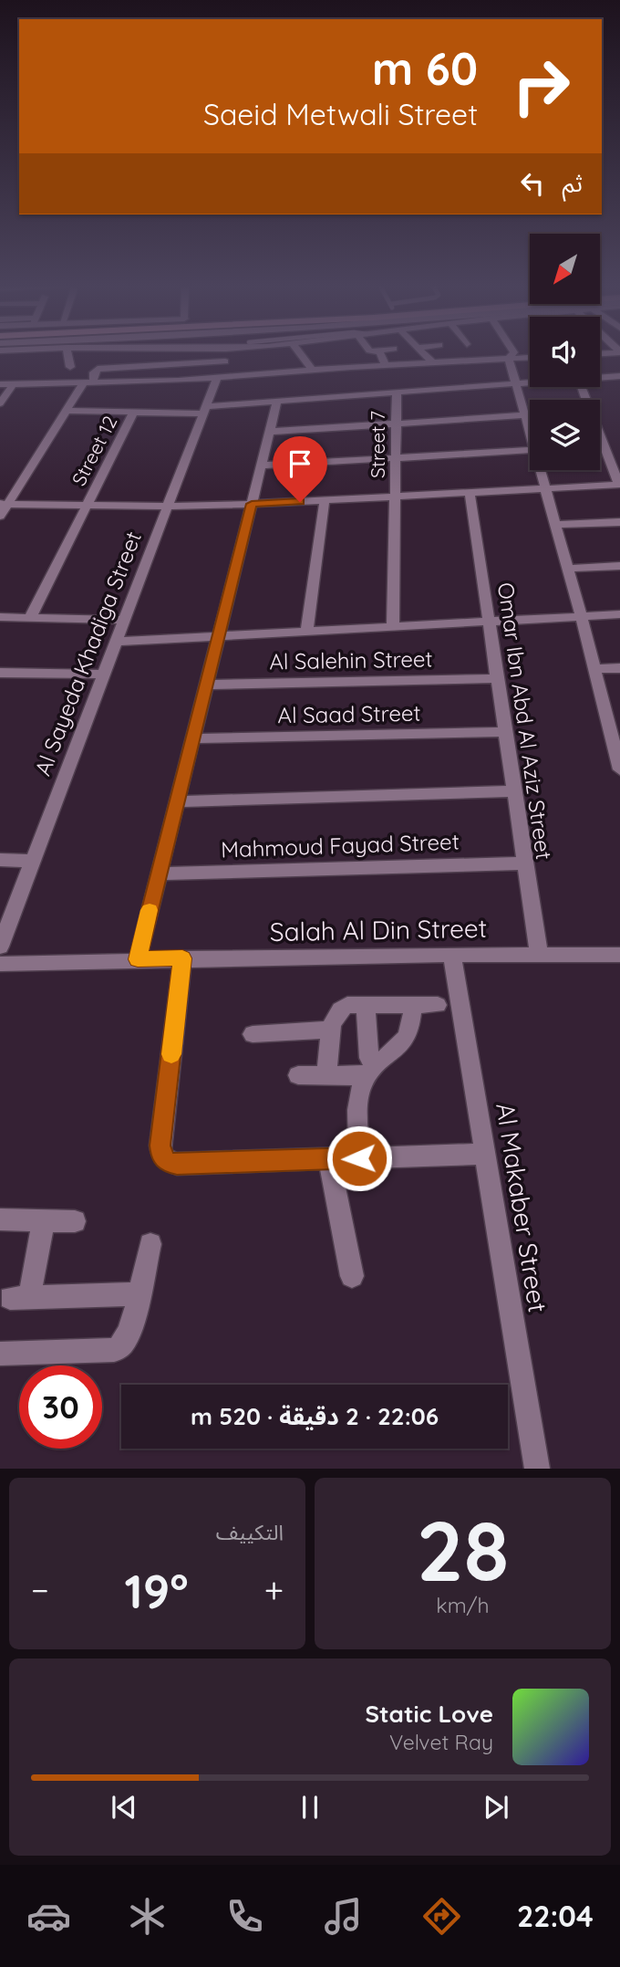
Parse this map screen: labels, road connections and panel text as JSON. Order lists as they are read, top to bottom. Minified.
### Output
{"streets":{"street":["Street 7","Street 12","Al Sayeda Khadiga Street","Al Salehin Street","Al Saad Street","Omar Ibn Abd Al Aziz Street","Mahmoud Fayad Street","Salah Al Din Street","Al Makaber Street"]},"crossings":[["Al Salehin Street","Omar Ibn Abd Al Aziz Street"],["Al Saad Street","Omar Ibn Abd Al Aziz Street"],["Omar Ibn Abd Al Aziz Street","Mahmoud Fayad Street"],["Omar Ibn Abd Al Aziz Street","Salah Al Din Street"],["Salah Al Din Street","Al Makaber Street"]],"north":"bottom left","page":{"turn":["60 m","Saeid Metwali Street"],"then":"ثم","limit":"30","trip":"22:06 · 2 دقيقة · 520 m","tile":[["28","km/h"],"التكييف"],"heat":["−","19°","+"],"song":["Static Love","Velvet Ray"],"tabs":"22:04"}}
